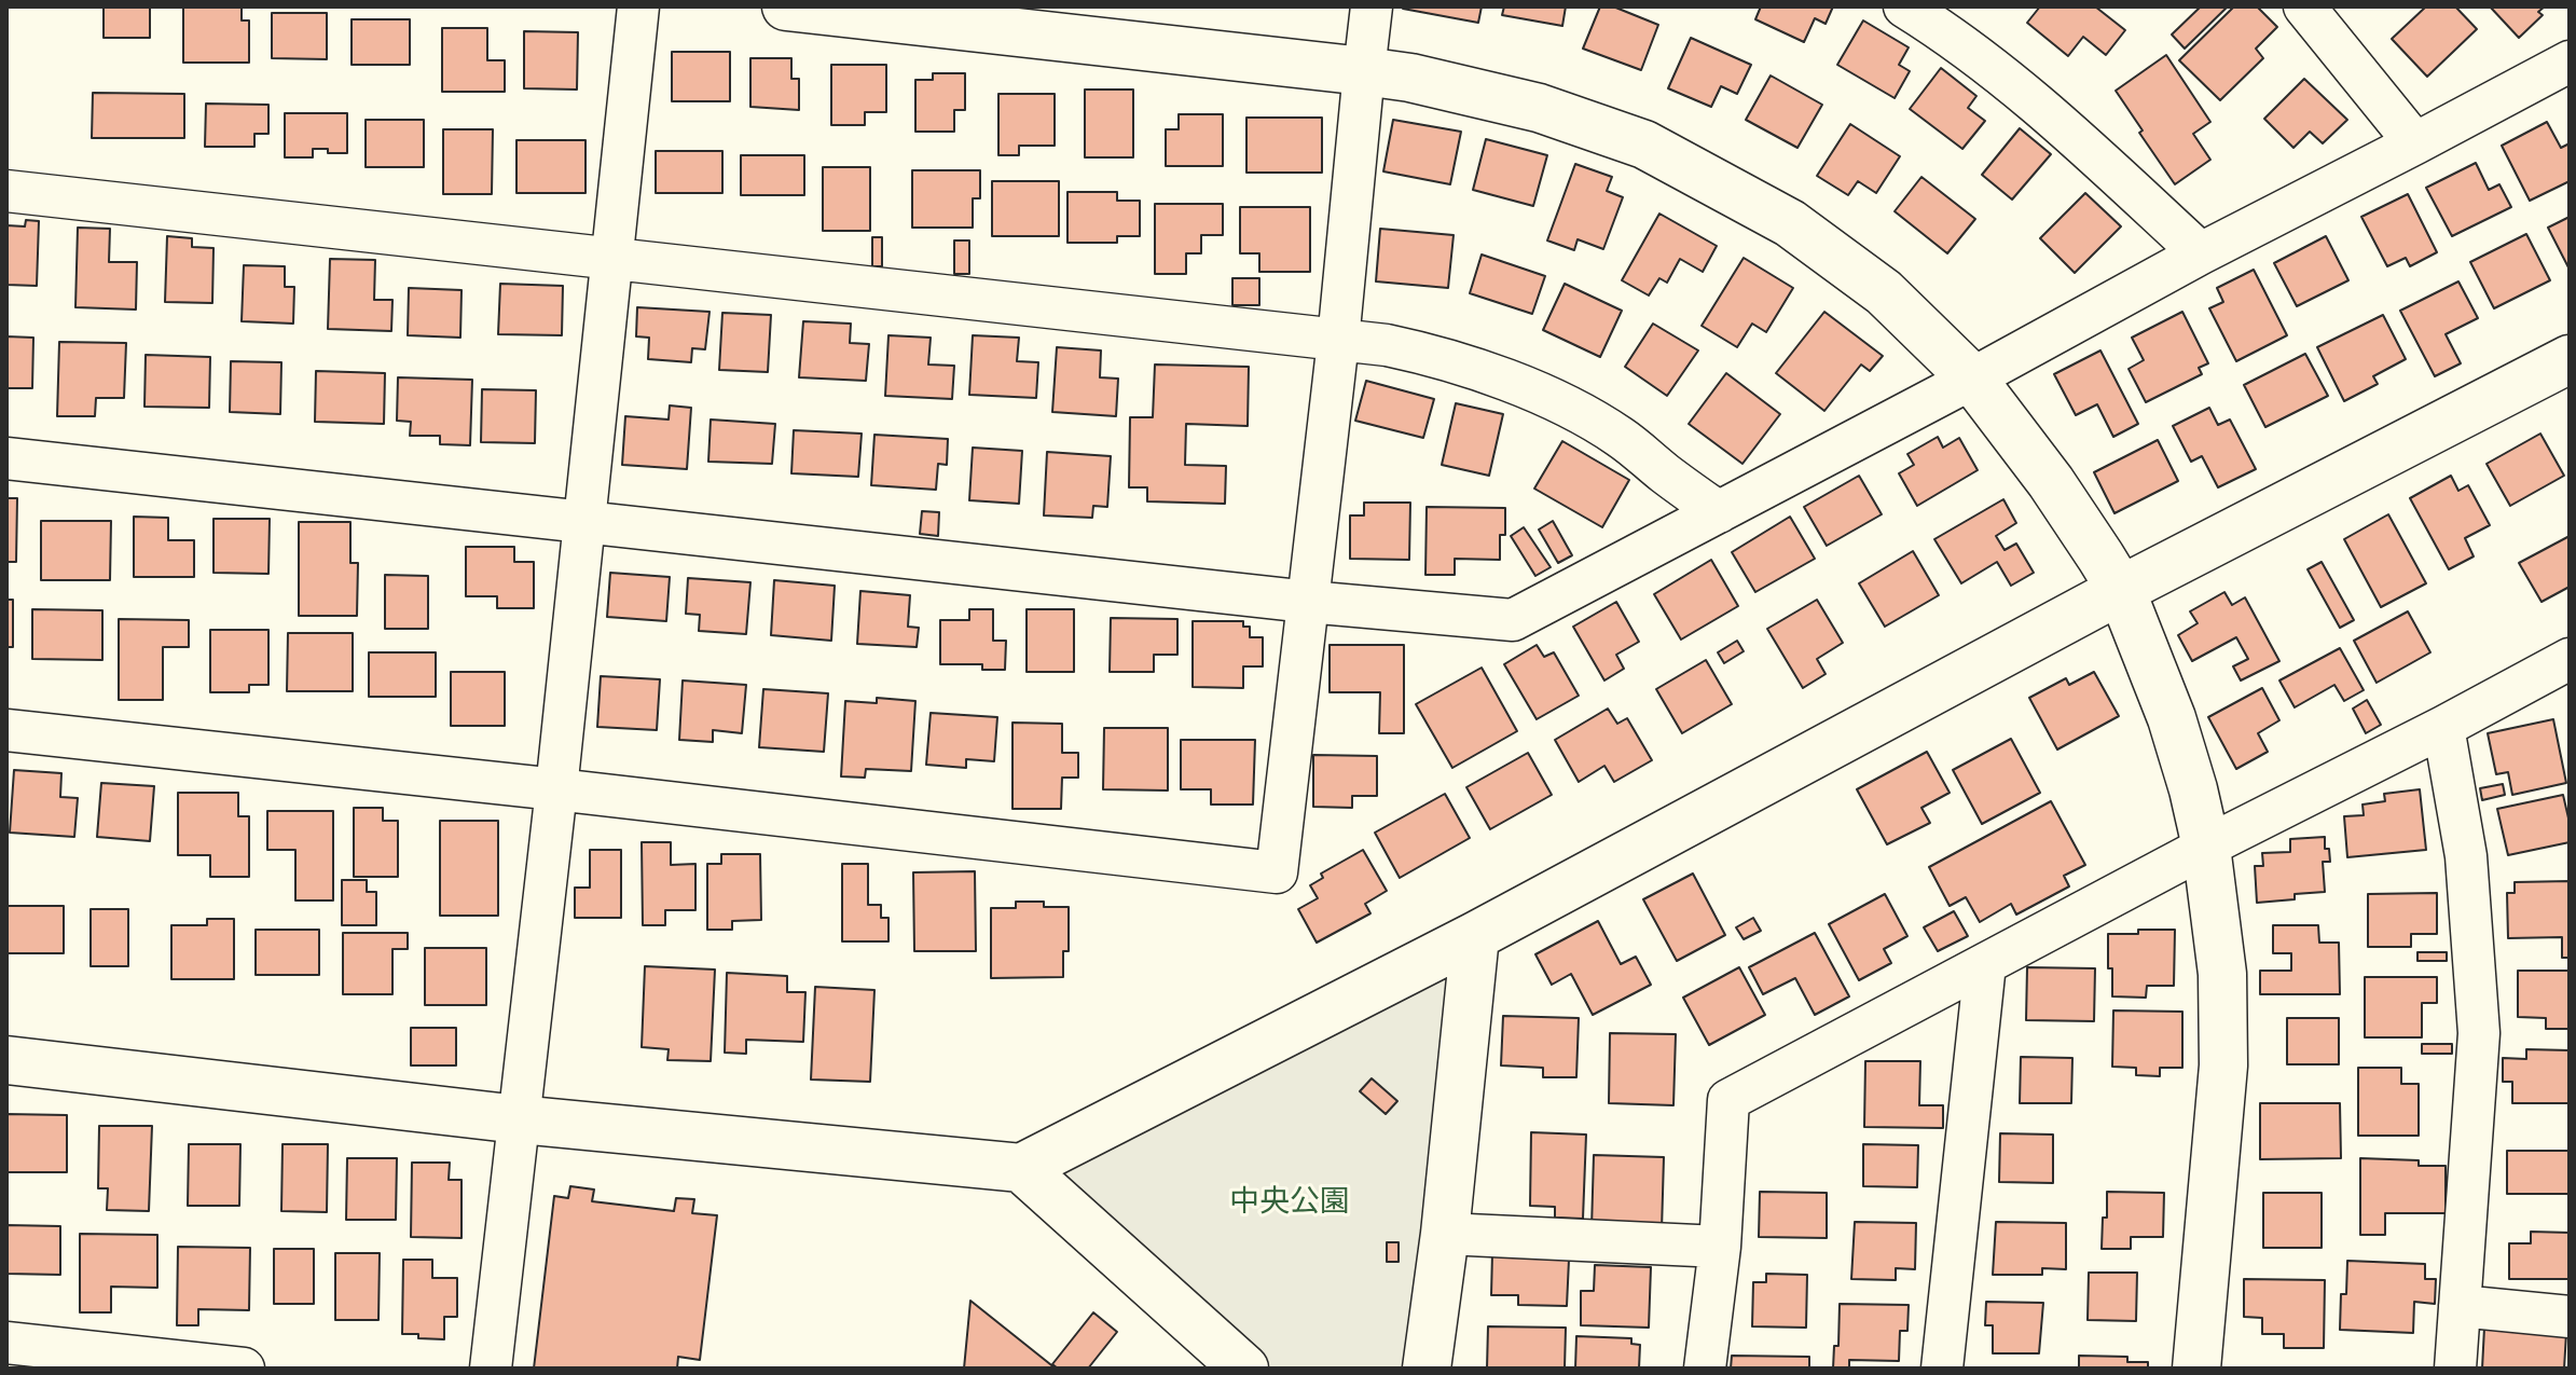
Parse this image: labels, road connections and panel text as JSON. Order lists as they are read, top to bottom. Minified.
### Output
{"parks":["中央公園"]}
